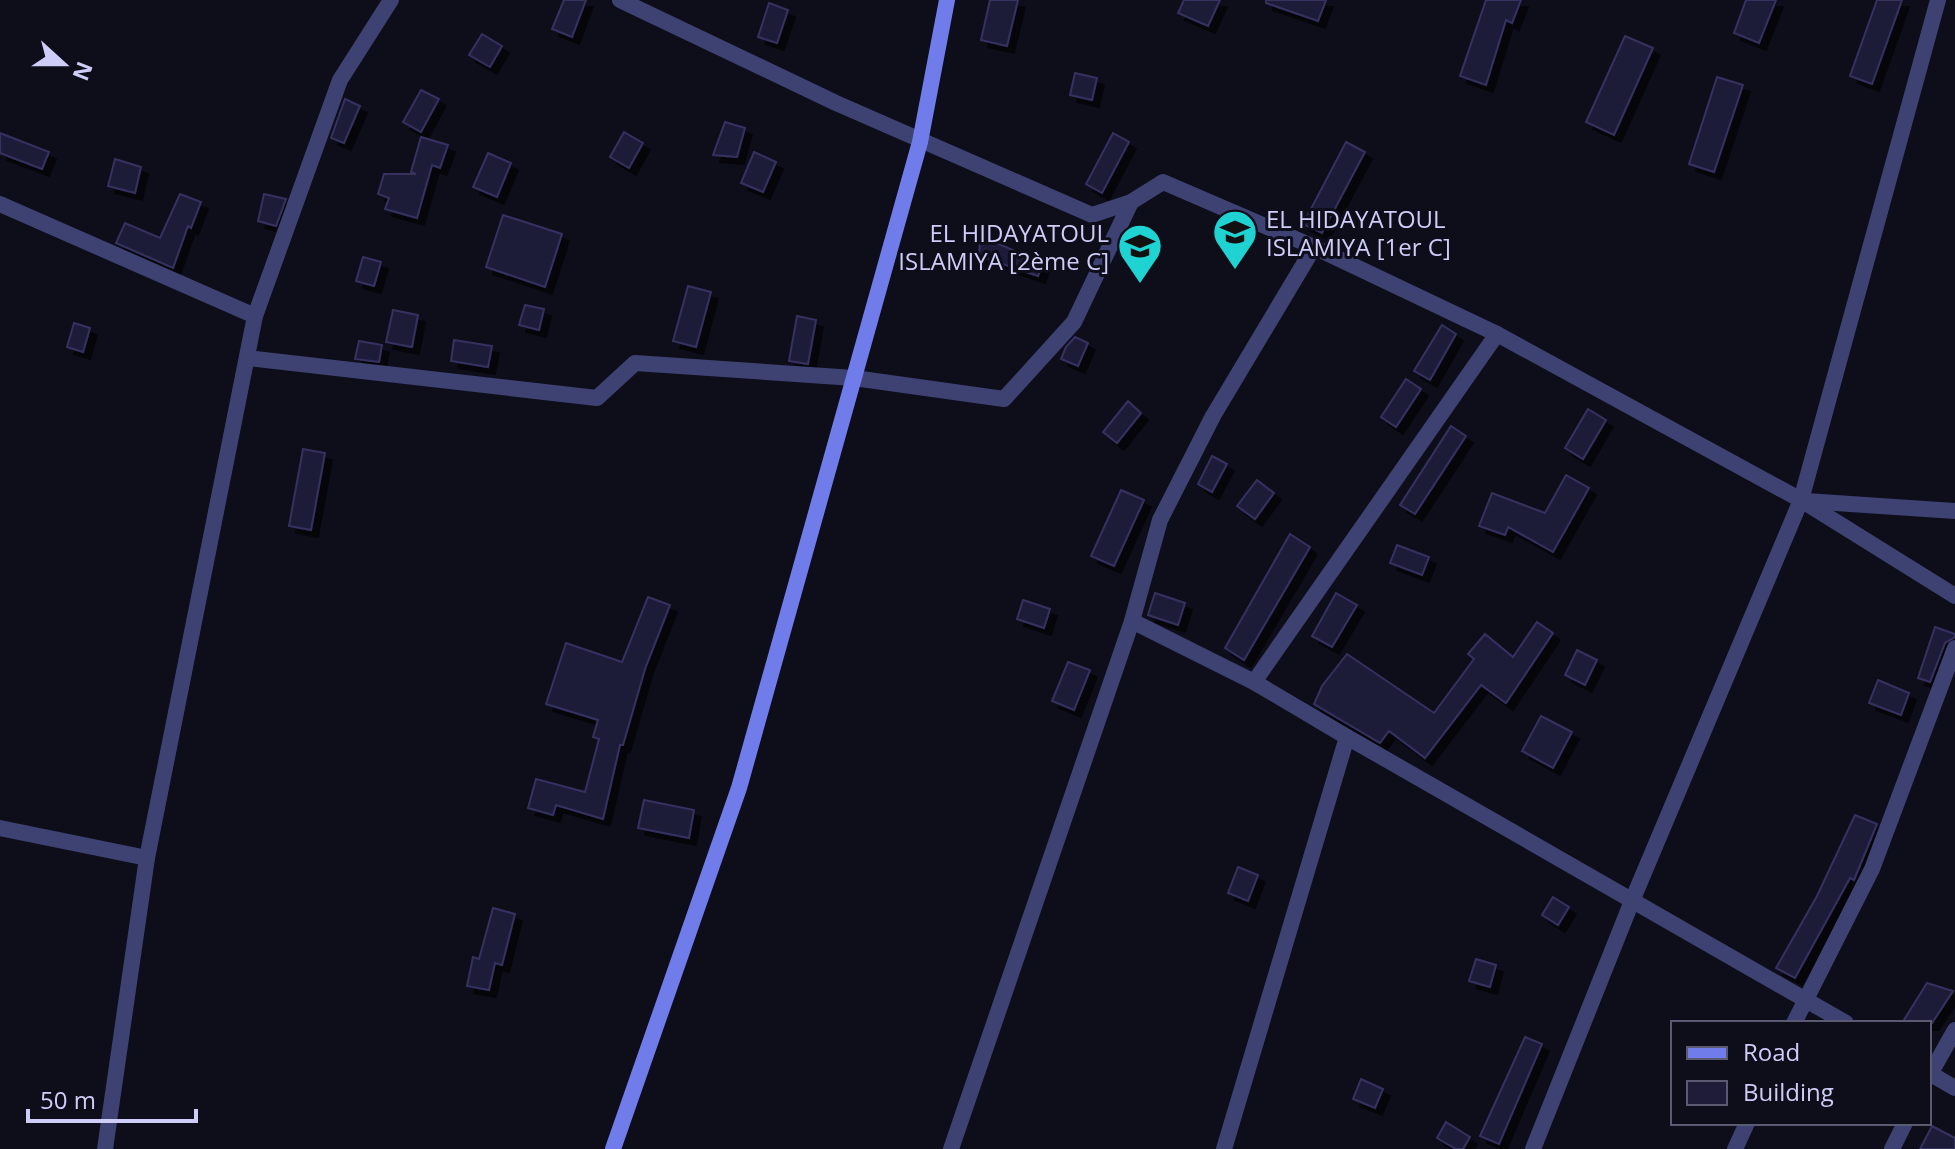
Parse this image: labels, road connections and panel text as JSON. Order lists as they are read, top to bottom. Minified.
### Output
{"places":{"school or university":["EL HIDAYATOUL ISLAMIYA [1er C]","EL HIDAYATOUL ISLAMIYA [2ème C]"]},"legend":["Road","Building"],"scale_bar":"50 m","north":"right"}
